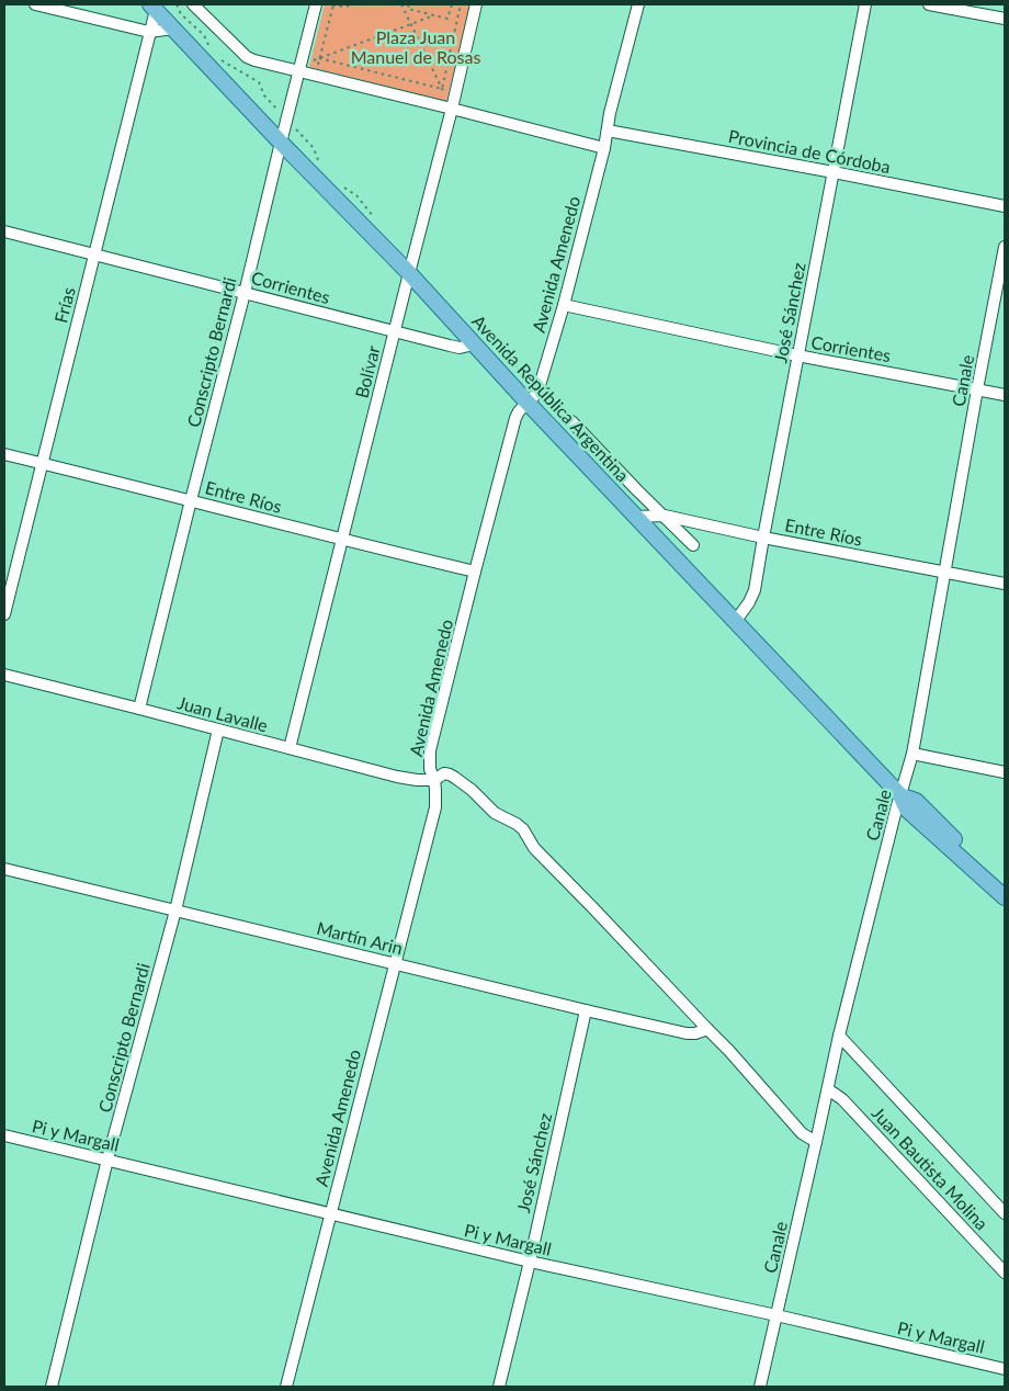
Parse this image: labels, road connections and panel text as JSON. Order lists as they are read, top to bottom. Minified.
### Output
{"streets":{"main road":["Avenida República Argentina"],"street":["Provincia de Córdoba","Avenida Amenedo","Corrientes","Frías","José Sánchez","Conscripto Bernardi","Bolívar","Canale","Entre Ríos","Juan Lavalle","Martín Arin","Pi y Margall","Juan Bautista Molina"]},"crossings":[["Provincia de Córdoba","Avenida Amenedo"],["Provincia de Córdoba","José Sánchez"],["Avenida Amenedo","Corrientes"],["Avenida Amenedo","Avenida República Argentina"],["Avenida Amenedo","Entre Ríos"],["Avenida Amenedo","Juan Lavalle"],["Avenida Amenedo","Martín Arin"],["Avenida Amenedo","Pi y Margall"],["Corrientes","Frías"],["Corrientes","José Sánchez"],["Corrientes","Conscripto Bernardi"],["Corrientes","Bolívar"],["Corrientes","Canale"],["Corrientes","Avenida República Argentina"],["Frías","Avenida República Argentina"],["Frías","Entre Ríos"],["José Sánchez","Avenida República Argentina"],["José Sánchez","Entre Ríos"],["José Sánchez","Martín Arin"],["José Sánchez","Pi y Margall"],["Conscripto Bernardi","Avenida República Argentina"],["Conscripto Bernardi","Entre Ríos"],["Conscripto Bernardi","Juan Lavalle"],["Conscripto Bernardi","Martín Arin"],["Conscripto Bernardi","Pi y Margall"],["Bolívar","Avenida República Argentina"],["Bolívar","Entre Ríos"],["Bolívar","Juan Lavalle"],["Canale","Avenida República Argentina"],["Canale","Entre Ríos"],["Canale","Pi y Margall"],["Canale","Juan Bautista Molina"],["Avenida República Argentina","Entre Ríos"],["Juan Lavalle","Martín Arin"]],"parks":["Plaza Juan Manuel de Rosas"]}
